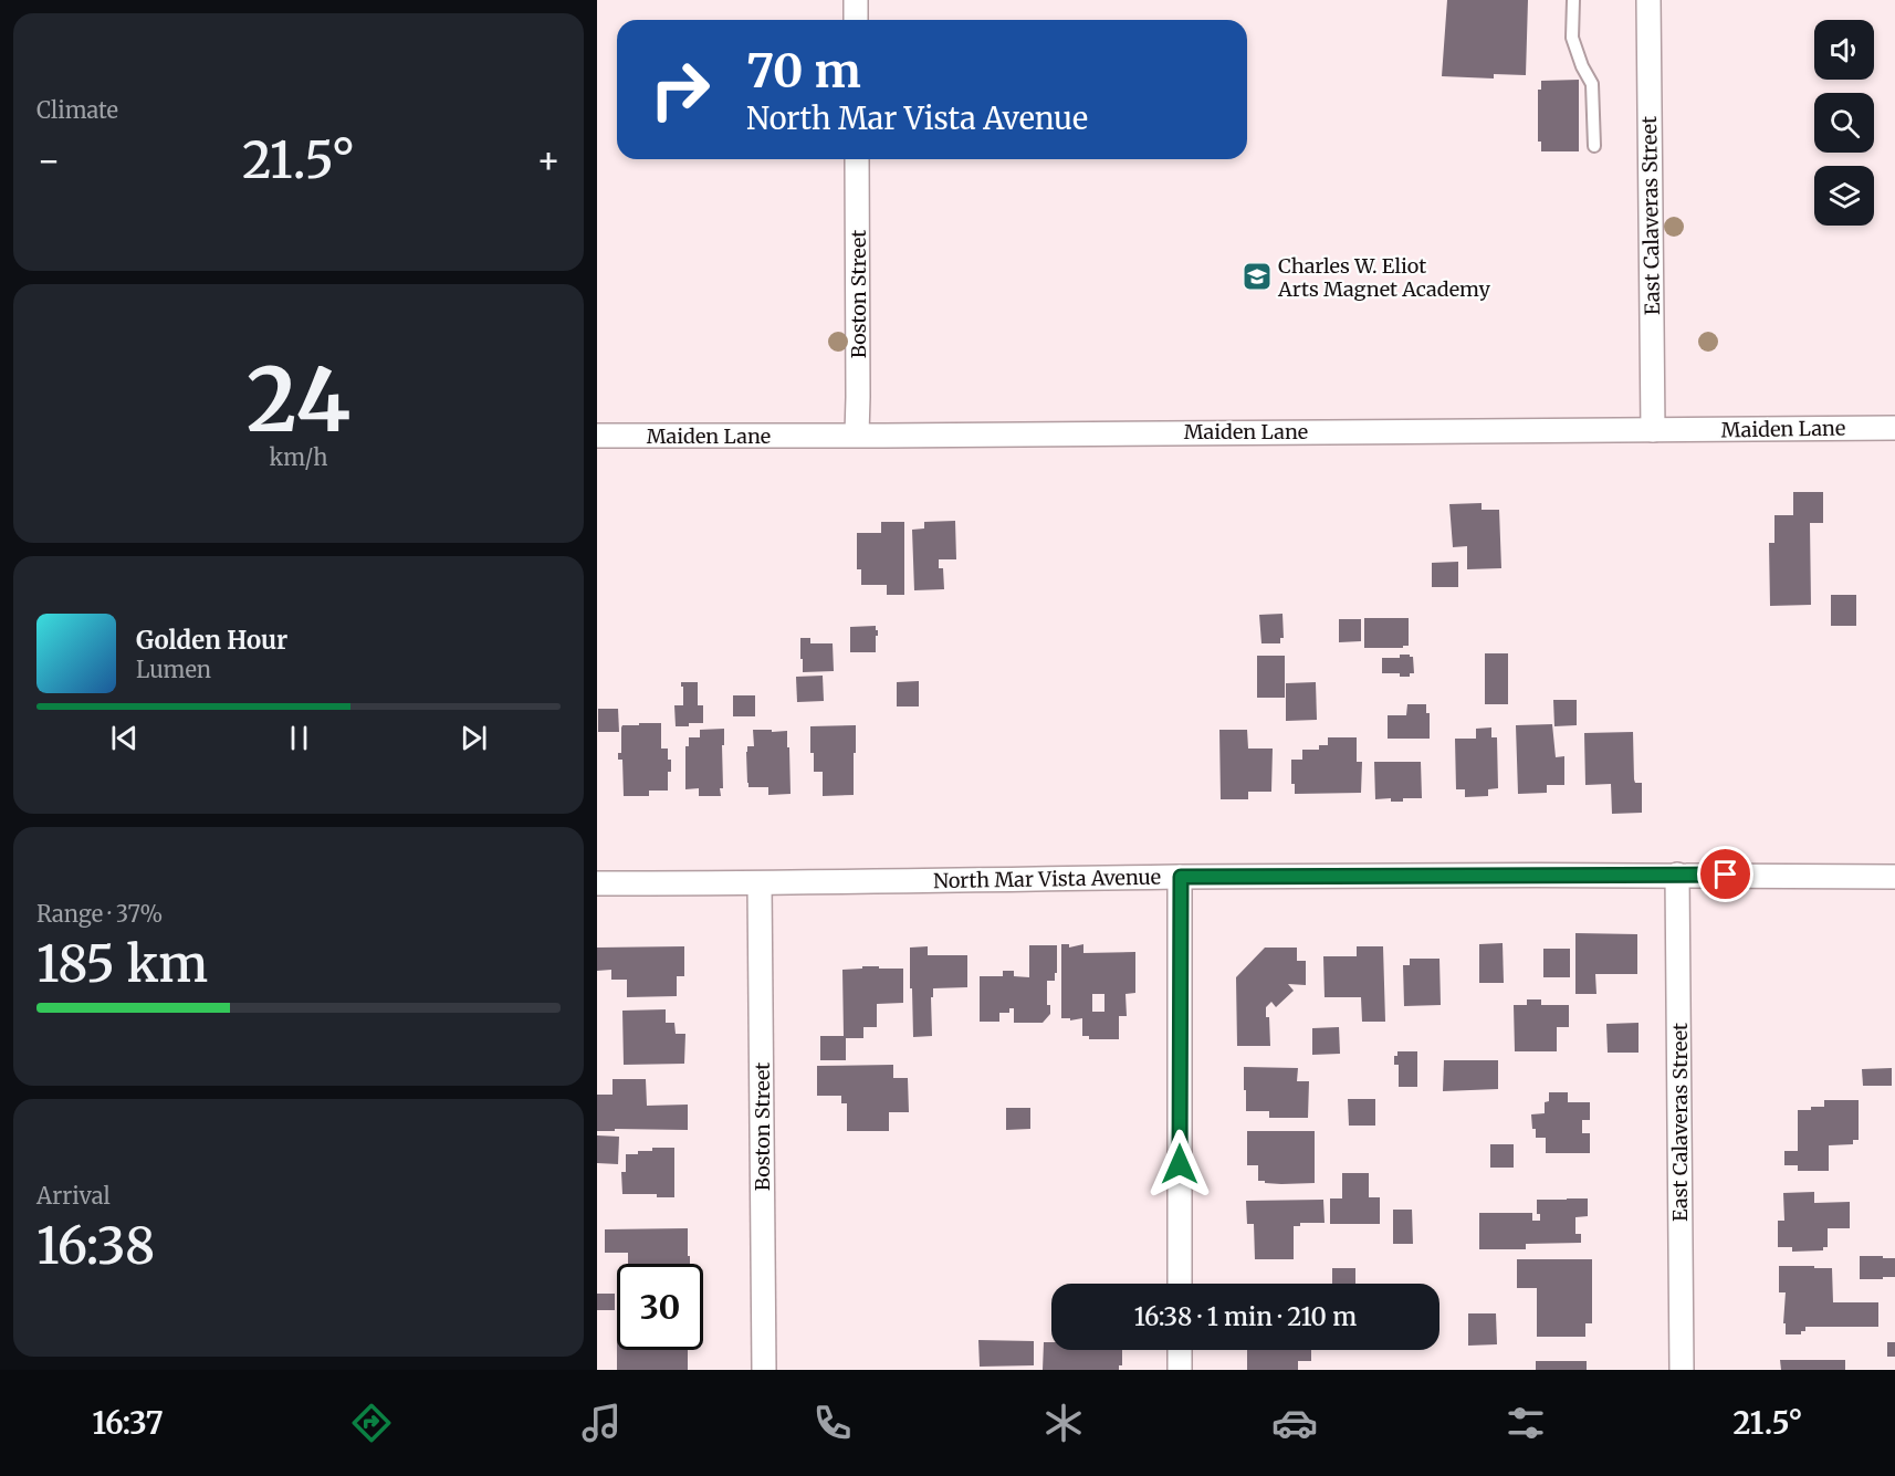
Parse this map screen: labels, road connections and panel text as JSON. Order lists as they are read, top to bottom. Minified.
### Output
{"streets":{"street":["East Calaveras Street","Boston Street","Maiden Lane","North Mar Vista Avenue"]},"crossings":[["East Calaveras Street","Maiden Lane"],["East Calaveras Street","North Mar Vista Avenue"],["Boston Street","Maiden Lane"],["Boston Street","North Mar Vista Avenue"]],"places":{"school or university":["Charles W. Eliot Arts Magnet Academy"]},"page":{"tile":["Climate",["24","km/h"],["Range · 37%","185 km"],["Arrival","16:38"]],"turn":["70 m","North Mar Vista Avenue"],"heat":["−","21.5°","+"],"song":["Golden Hour","Lumen"],"limit":"30","trip":"16:38 · 1 min · 210 m","tabs":["16:37","21.5°"]}}
